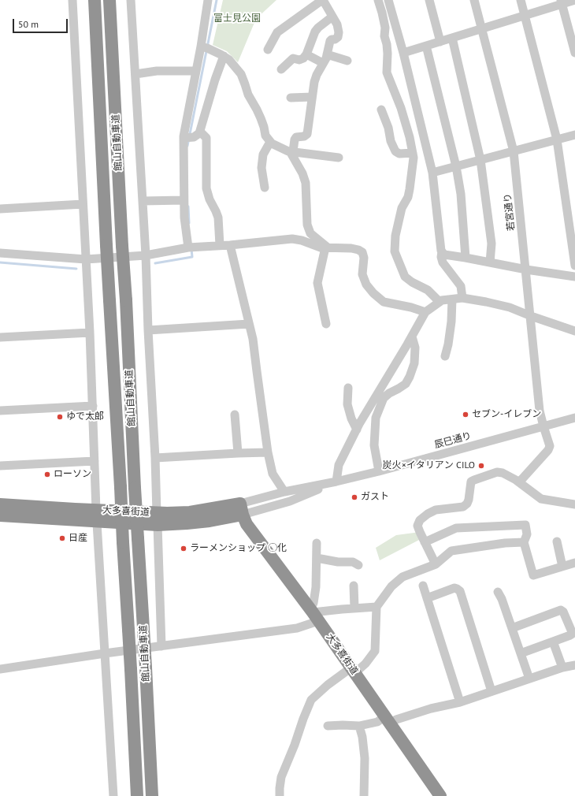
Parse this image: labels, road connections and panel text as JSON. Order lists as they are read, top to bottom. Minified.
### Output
{"streets":{"highway":["館山自動車道","大多喜街道"],"street":["若宮通り","辰巳通り"]},"crossings":[["若宮通り","辰巳通り"],["辰巳通り","大多喜街道"]],"parks":["富士見公園"],"places":["セブン-イレブン","ゆで太郎","炭火×イタリアン CILO","ローソン","ガスト","日産","ラーメンショップ ◯化"],"scale_bar":"50 m"}
